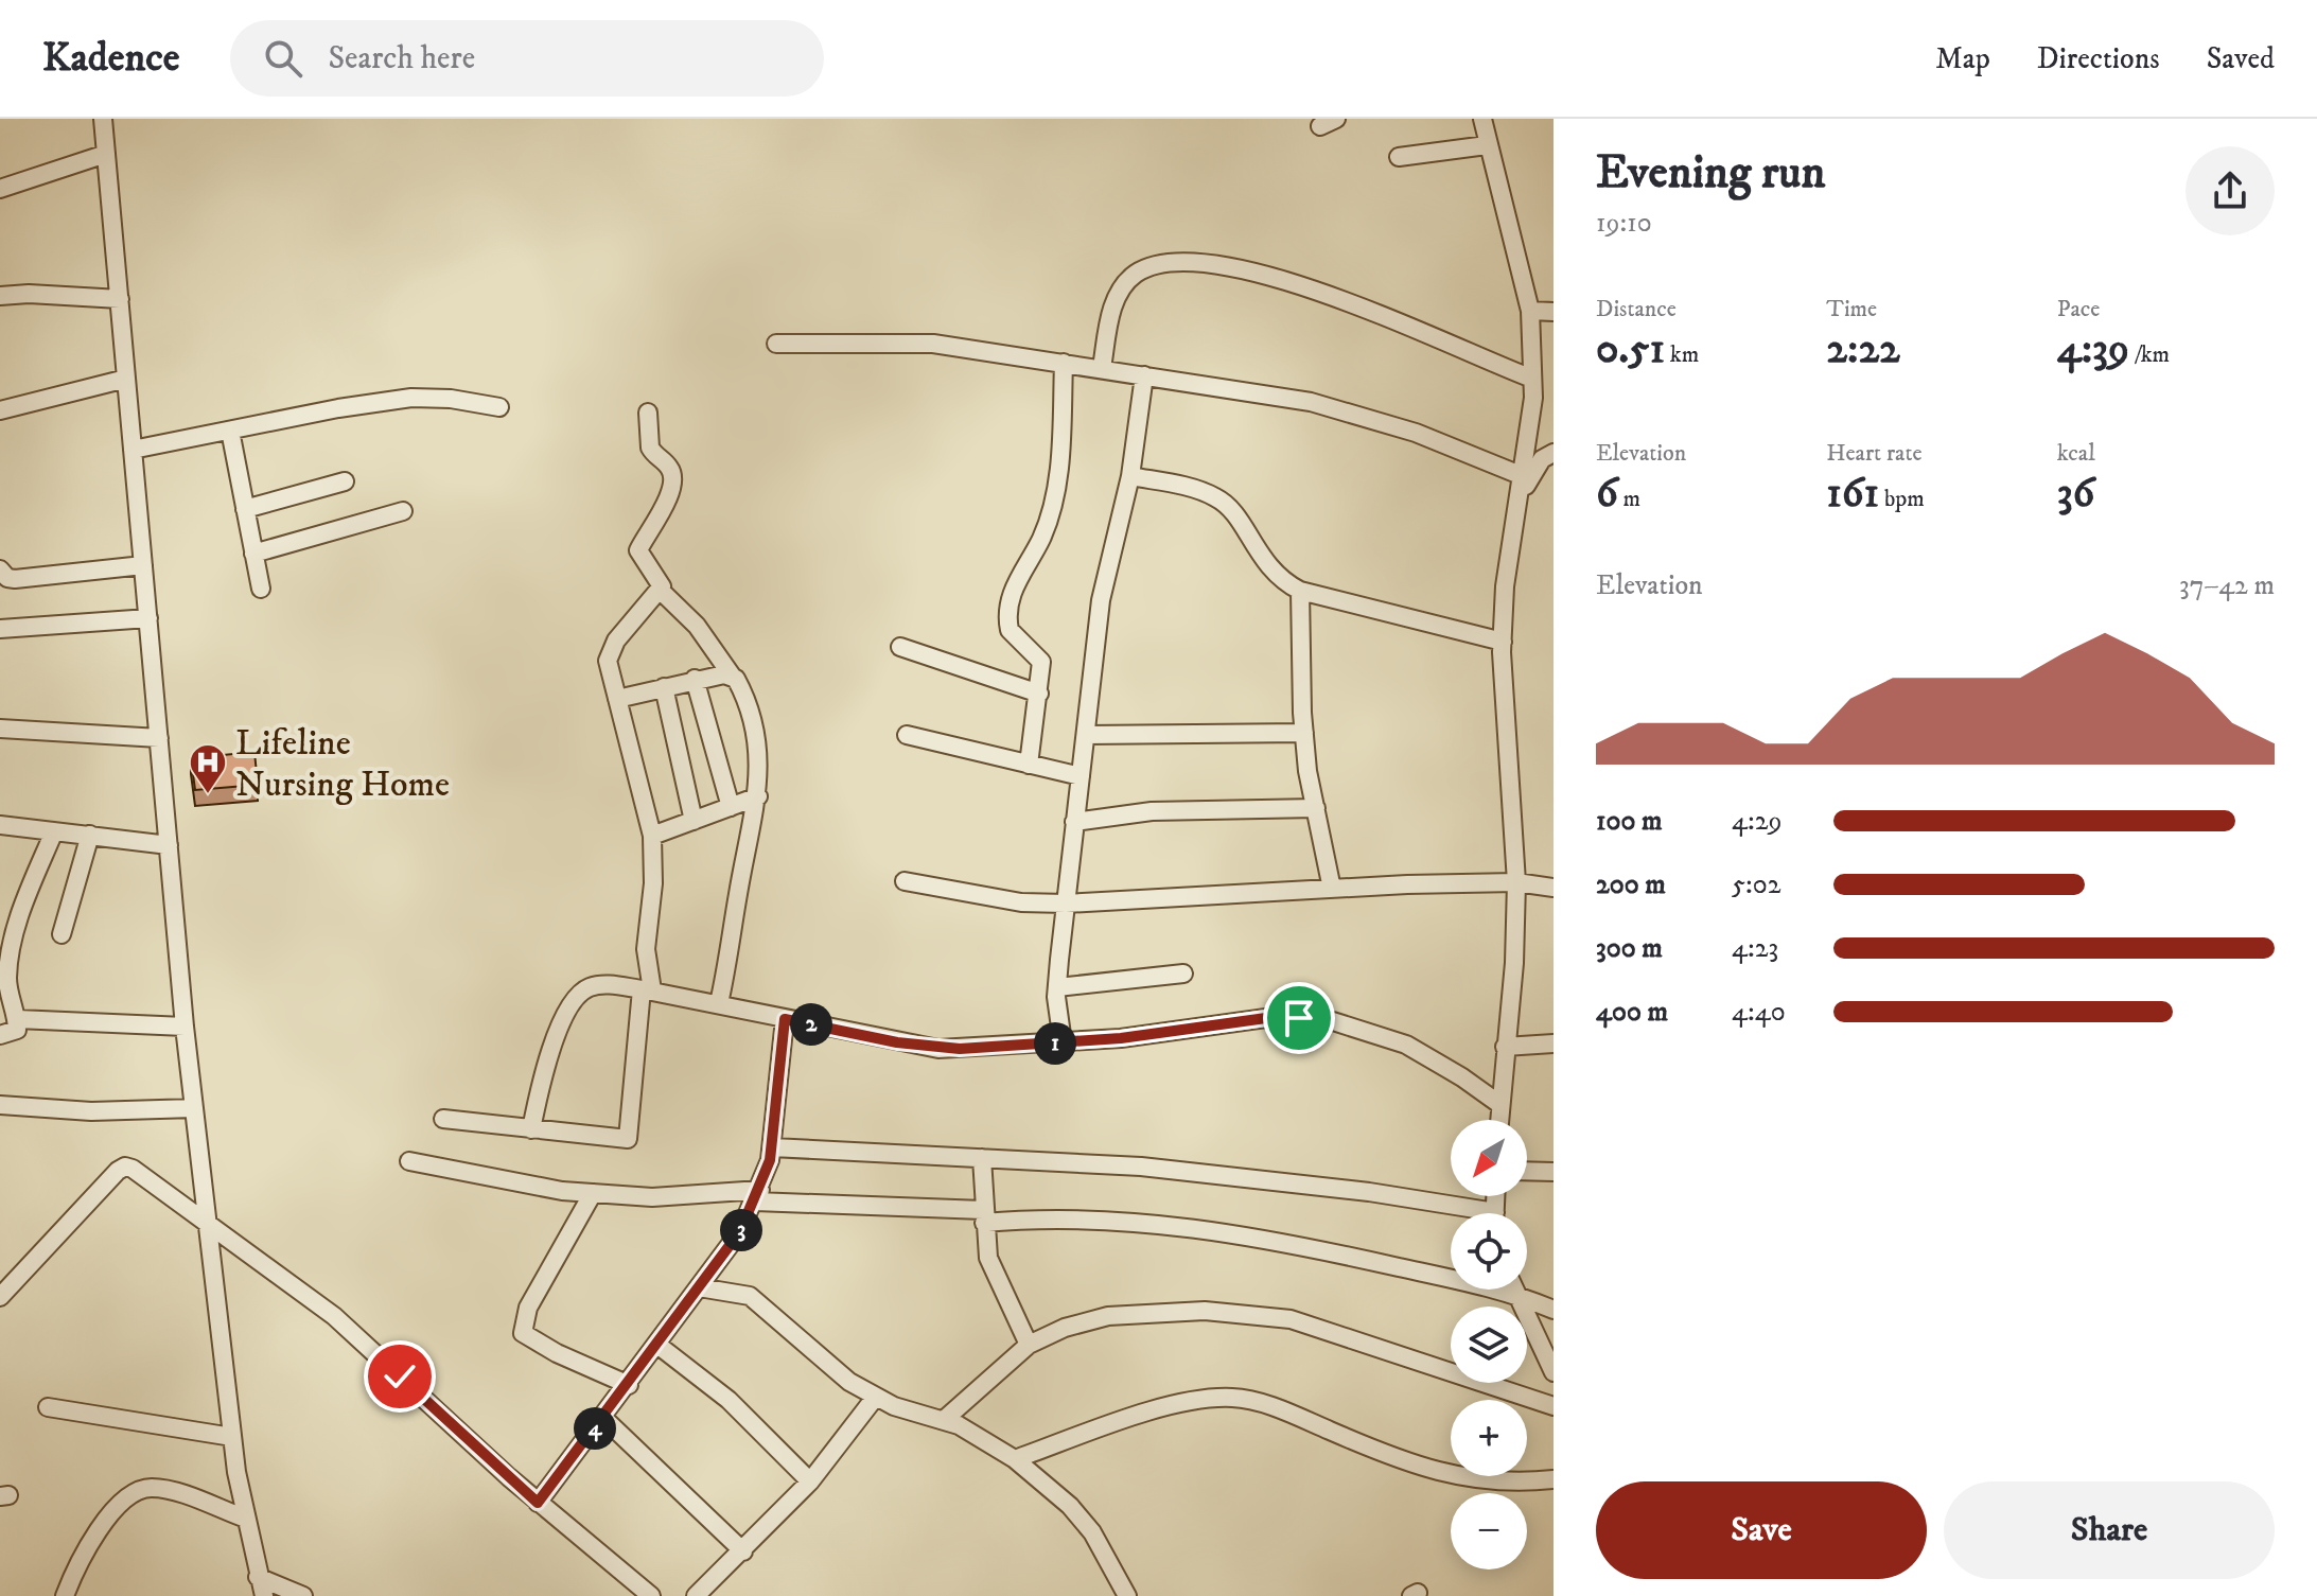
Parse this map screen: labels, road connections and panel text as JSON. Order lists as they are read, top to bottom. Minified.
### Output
{"places":{"hospital":["Lifeline Nursing Home"]},"north":"bottom left","page":{"header":"Kadence","search":"Search here","nav":["Map","Directions","Saved"],"heading":["Evening run","19:10"],"stats":[["Distance","0.51 km"],["Time","2:22"],["Pace","4:39 /km"],["Elevation","6 m"],["Heart rate","161 bpm"],["kcal","36"]],"chart":["Elevation","37–42 m"],"list":[{"name":"100 m","note":"4:29"},{"name":"200 m","note":"5:02"},{"name":"300 m","note":"4:23"},{"name":"400 m","note":"4:40"}],"pins":["2","1","3","4"],"map_buttons":["+","−"],"buttons":["Save","Share"]}}
